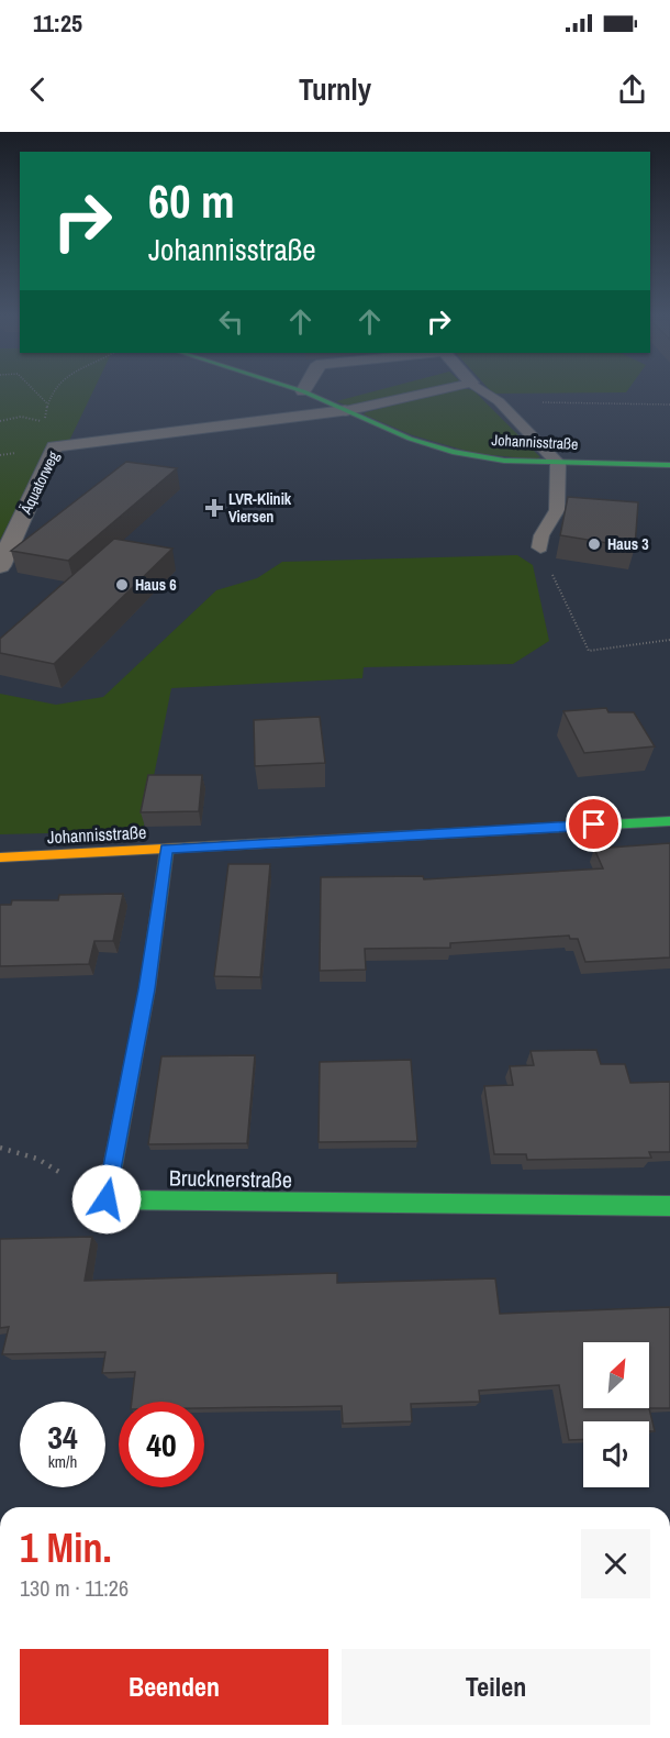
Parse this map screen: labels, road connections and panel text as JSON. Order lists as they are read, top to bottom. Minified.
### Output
{"streets":{"street":["Johannisstraße","Äquatorweg","Brucknerstraße"]},"crossings":[["Johannisstraße","Äquatorweg"]],"places":{"health":["LVR-Klinik Viersen"],"other":["Haus 3","Haus 6"]},"north":"top right","page":{"status":"11:25","header":"Turnly","turn":["60 m","Johannisstraße"],"speed":"34 km/h","limit":"40","heading":["1 Min.","130 m · 11:26"],"buttons":["Beenden","Teilen"]}}
